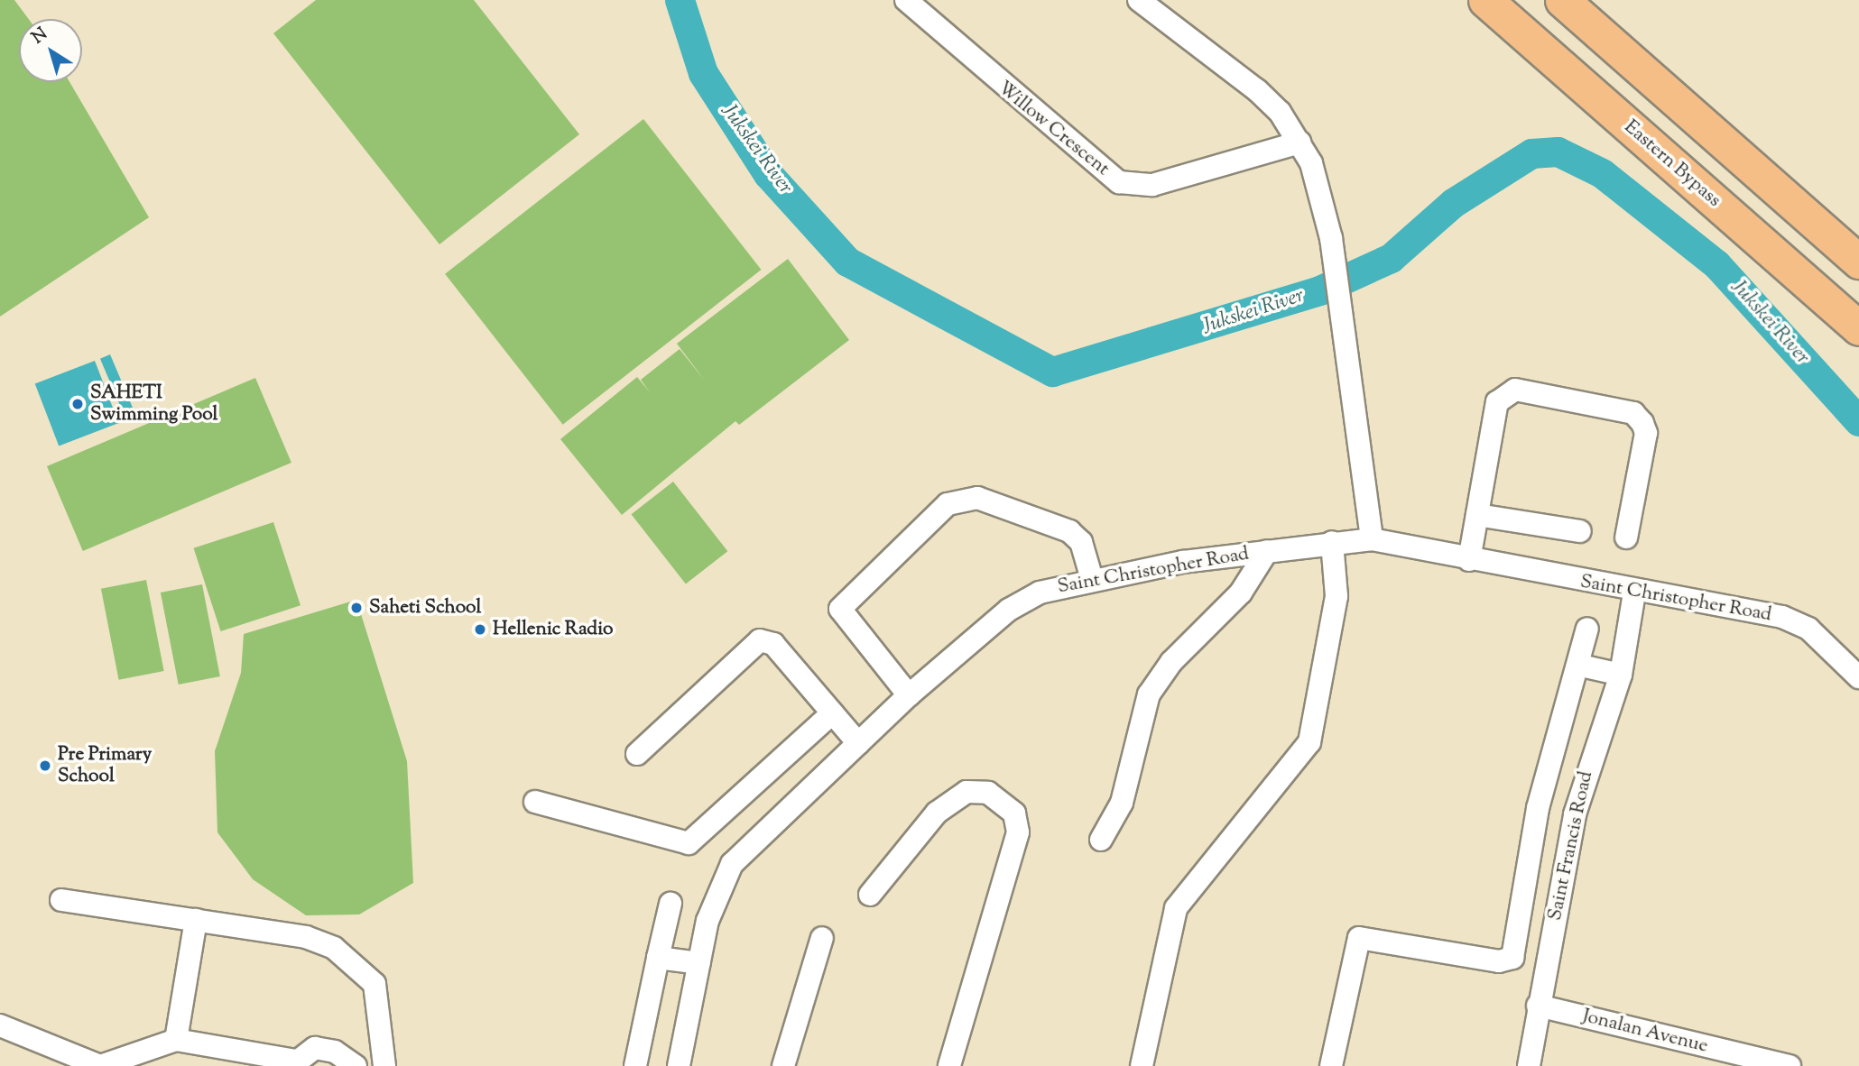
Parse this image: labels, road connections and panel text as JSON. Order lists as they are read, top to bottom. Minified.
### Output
{"streets":{"highway":["Eastern Bypass"],"street":["Willow Crescent","Saint Christopher Road","Saint Francis Road","Jonalan Avenue"]},"crossings":[["Saint Christopher Road","Saint Francis Road"],["Saint Francis Road","Jonalan Avenue"]],"water":["Jukskei River"],"places":["SAHETI Swimming Pool","Saheti School","Hellenic Radio","Pre Primary School"],"north":"top left"}
